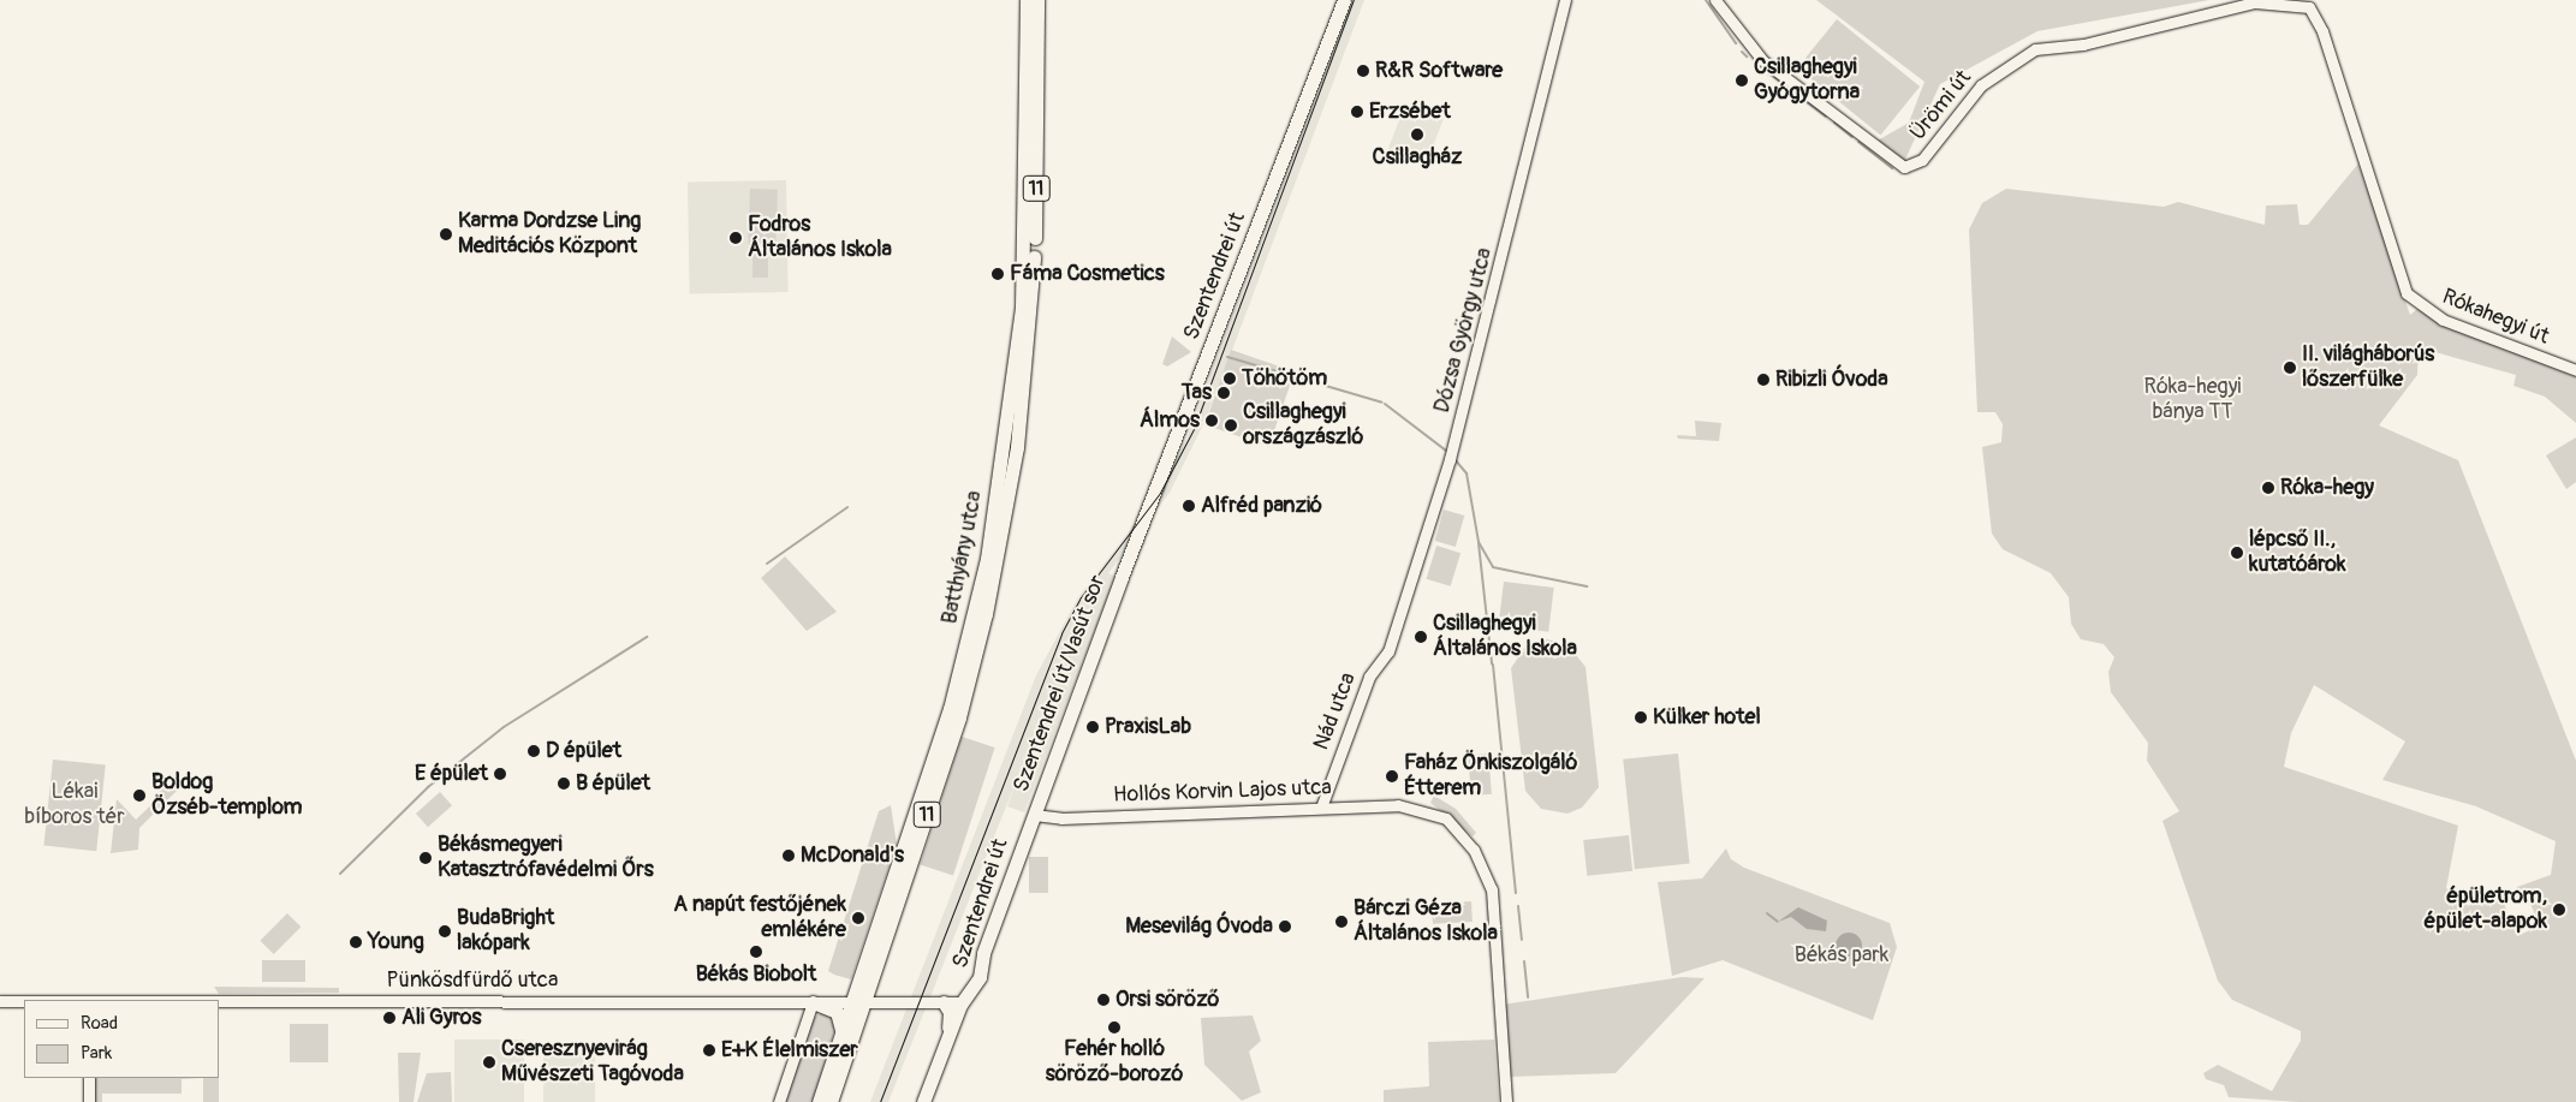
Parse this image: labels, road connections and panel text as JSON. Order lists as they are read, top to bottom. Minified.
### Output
{"streets":{"main road":["11","Szentendrei út","Batthyány utca","Szentendrei út/Vasút sor"],"street":["Ürömi út","Rókahegyi út","Dózsa György utca","Nád utca","Hollós Korvin Lajos utca","Pünkösdfürdő utca"]},"crossings":[["Ürömi út","Rókahegyi út"],["Szentendrei út","Szentendrei út/Vasút sor"],["Szentendrei út","Hollós Korvin Lajos utca"],["Szentendrei út","Pünkösdfürdő utca"],["Dózsa György utca","Nád utca"],["Batthyány utca","Pünkösdfürdő utca"],["Szentendrei út/Vasút sor","Hollós Korvin Lajos utca"],["Nád utca","Hollós Korvin Lajos utca"]],"parks":["Róka-hegyi bánya TT","Lékai bíboros tér","Békás park"],"places":["R&R Software","Csillaghegyi Gyógytorna","Erzsébet","Csillagház","Karma Dordzse Ling Meditációs Központ","Fodros Általános Iskola","Fáma Cosmetics","II. világháborús lőszerfülke","Töhötöm","Ribizli Óvoda","Tas","Álmos","Csillaghegyi országzászló","Róka-hegy","Alfréd panzió","lépcső II., kutatóárok","Csillaghegyi Általános Iskola","Külker hotel","PraxisLab","D épület","E épület","Faház Önkiszolgáló Étterem","B épület","Boldog Özséb-templom","McDonald's","Békásmegyeri Katasztrófavédelmi Őrs","épületrom, épület-alapok","A napút festőjének emlékére","Bárczi Géza Általános Iskola","Mesevilág Óvoda","BudaBright lakópark","Young","Békás Biobolt","Orsi söröző","Ali Gyros","Fehér holló söröző-borozó","E+K Élelmiszer","Cseresznyevirág Művészeti Tagóvoda"],"legend":["Road","Park"]}
